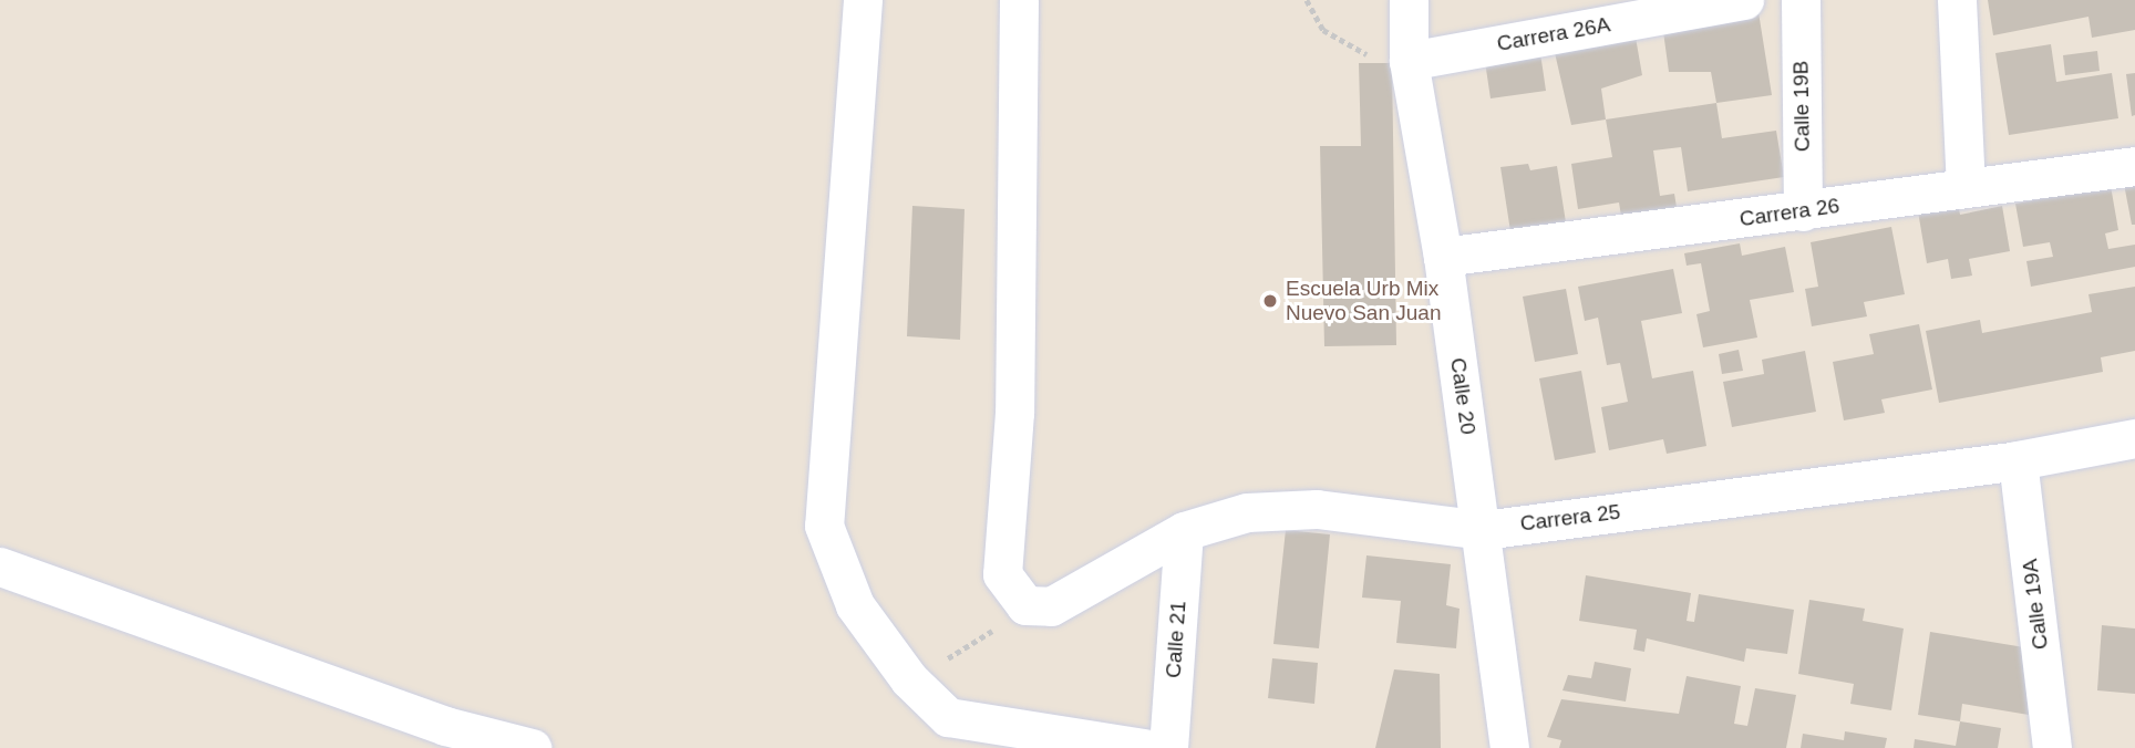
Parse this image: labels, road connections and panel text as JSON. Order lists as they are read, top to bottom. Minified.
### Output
{"streets":{"street":["Carrera 26A","Calle 19B","Carrera 26","Calle 20","Carrera 25","Calle 19A","Calle 21"]},"crossings":[["Carrera 26A","Calle 20"],["Calle 19B","Carrera 26"],["Carrera 26","Calle 20"],["Calle 20","Carrera 25"],["Carrera 25","Calle 19A"],["Carrera 25","Calle 21"]],"places":["Escuela Urb Mix Nuevo San Juan"]}
